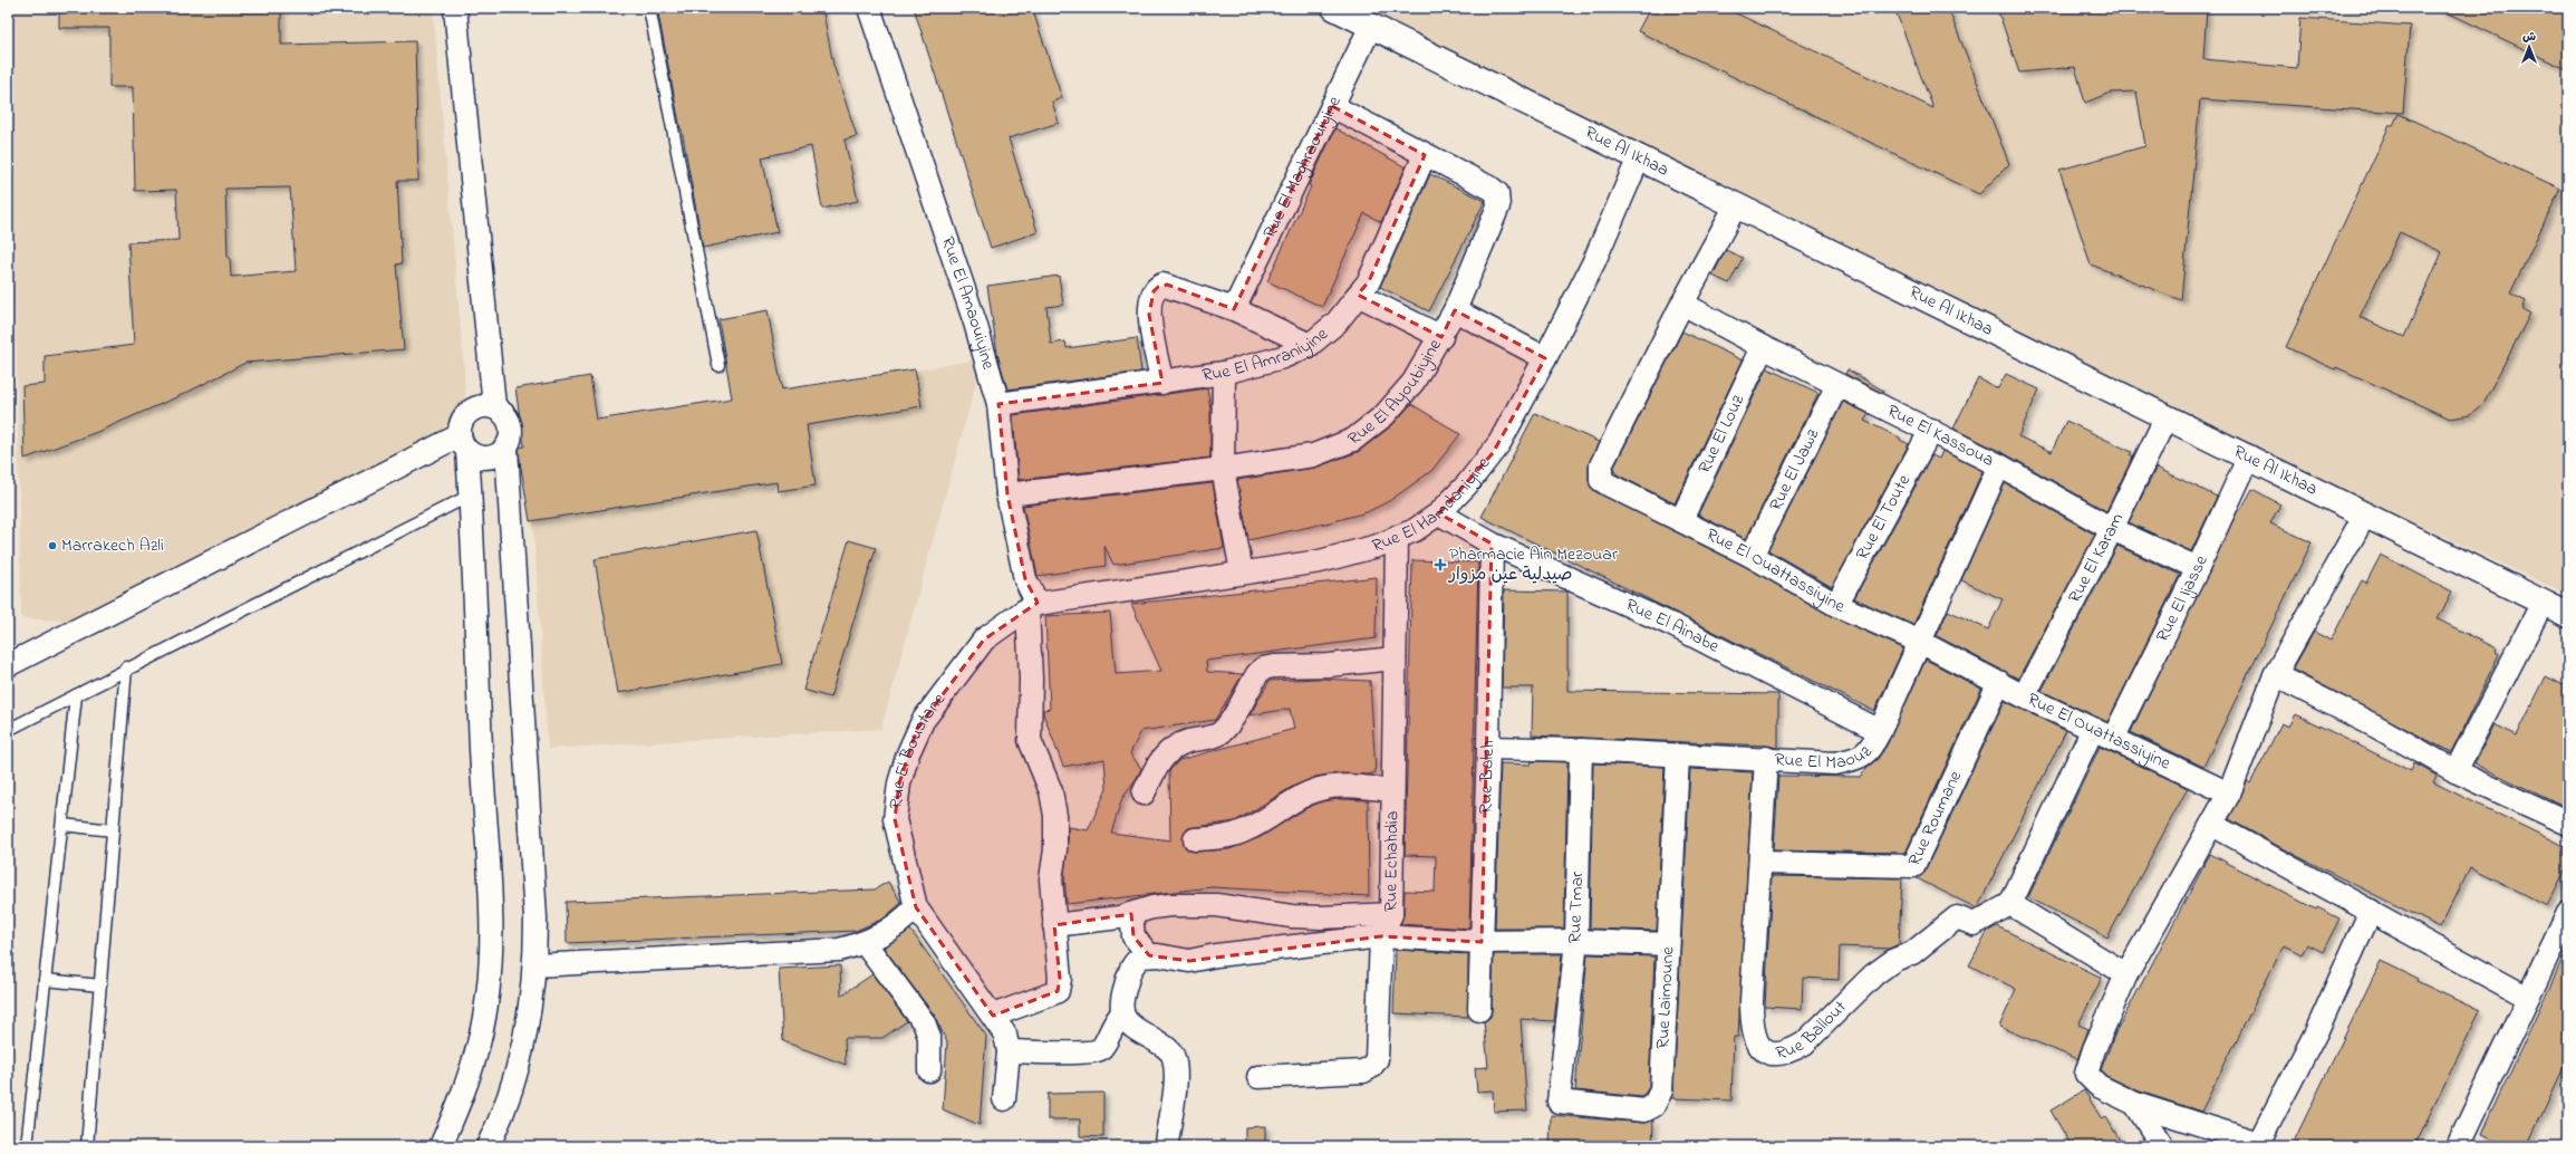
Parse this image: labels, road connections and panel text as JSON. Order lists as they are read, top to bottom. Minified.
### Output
{"streets":{"street":["Rue Al Ikhaa","Rue El Maghraouiyine","Rue El Amaouiyine","Rue El Amraniyine","Rue El Ayoubiyine","Rue El Louz","Rue El Kassoua","Rue El Jawz","Rue El Hamdaniyine","Rue El Toute","Rue El Karam","Rue El Ouattassiyine","Rue El Ijasse","Rue El Ainabe","Rue El Maouz","Rue El Boustane","Rue Baleh","Rue Roumane","Rue Echahdia","Rue Tmar","Rue Laimoune","Rue Ballout"]},"crossings":[["Rue Al Ikhaa","Rue El Maghraouiyine"],["Rue Al Ikhaa","Rue El Hamdaniyine"],["Rue Al Ikhaa","Rue El Karam"],["Rue Al Ikhaa","Rue El Ouattassiyine"],["Rue Al Ikhaa","Rue El Ijasse"],["Rue El Maghraouiyine","Rue El Ayoubiyine"],["Rue El Amaouiyine","Rue El Amraniyine"],["Rue El Amaouiyine","Rue El Ayoubiyine"],["Rue El Amaouiyine","Rue El Hamdaniyine"],["Rue El Amaouiyine","Rue El Boustane"],["Rue El Amraniyine","Rue El Ayoubiyine"],["Rue El Louz","Rue El Kassoua"],["Rue El Louz","Rue El Ouattassiyine"],["Rue El Kassoua","Rue El Jawz"],["Rue El Kassoua","Rue El Toute"],["Rue El Kassoua","Rue El Karam"],["Rue El Kassoua","Rue El Ouattassiyine"],["Rue El Kassoua","Rue El Ijasse"],["Rue El Kassoua","Rue El Maouz"],["Rue El Jawz","Rue El Ouattassiyine"],["Rue El Hamdaniyine","Rue El Ainabe"],["Rue El Hamdaniyine","Rue El Boustane"],["Rue El Hamdaniyine","Rue Echahdia"],["Rue El Toute","Rue El Ouattassiyine"],["Rue El Karam","Rue El Ouattassiyine"],["Rue El Ouattassiyine","Rue El Ijasse"],["Rue El Ouattassiyine","Rue El Maouz"],["Rue El Ouattassiyine","Rue Roumane"],["Rue El Ainabe","Rue El Maouz"],["Rue El Ainabe","Rue Baleh"],["Rue El Maouz","Rue Baleh"],["Rue El Maouz","Rue Tmar"],["Rue El Maouz","Rue Laimoune"],["Rue El Maouz","Rue Ballout"],["Rue Roumane","Rue Ballout"],["Rue Tmar","Rue Laimoune"]],"places":{"other":["Marrakech Azli"],"health":["Pharmacie Ain Mezouar صيدلية عين مزوار"]},"north":"top"}
